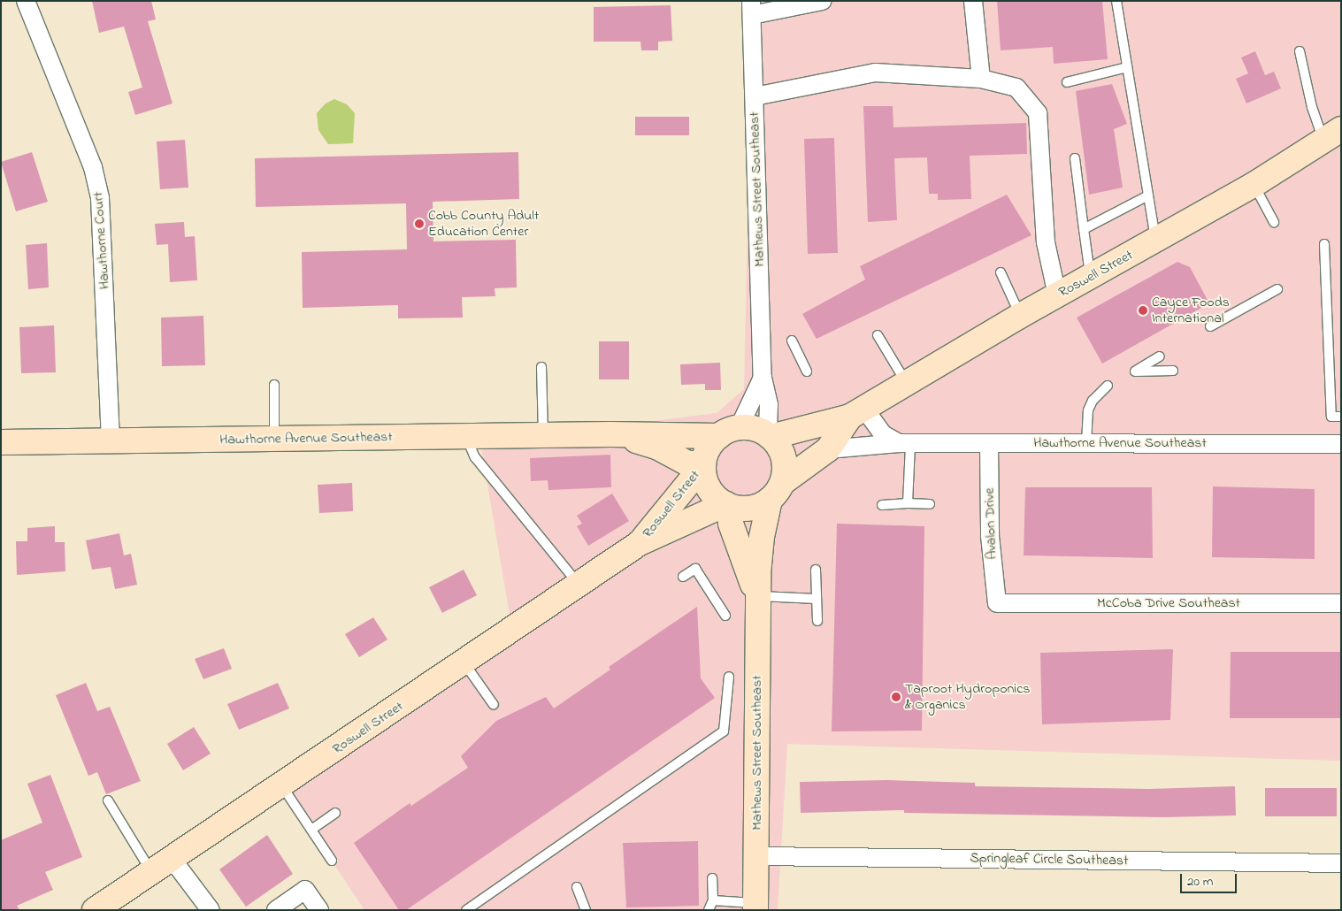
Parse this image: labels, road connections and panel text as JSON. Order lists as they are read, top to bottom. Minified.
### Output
{"streets":{"street":["Mathews Street Southeast","Hawthorne Court","Roswell Street","Hawthorne Avenue Southeast","Avalon Drive","McCoba Drive Southeast","Springleaf Circle Southeast"]},"crossings":[["Mathews Street Southeast","Roswell Street"],["Mathews Street Southeast","Hawthorne Avenue Southeast"],["Mathews Street Southeast","Springleaf Circle Southeast"],["Hawthorne Court","Hawthorne Avenue Southeast"],["Roswell Street","Hawthorne Avenue Southeast"],["Hawthorne Avenue Southeast","Avalon Drive"],["Avalon Drive","McCoba Drive Southeast"]],"places":["Cobb County Adult Education Center","Cayce Foods International","Taproot Hydroponics & Organics"],"scale_bar":"20 m"}
